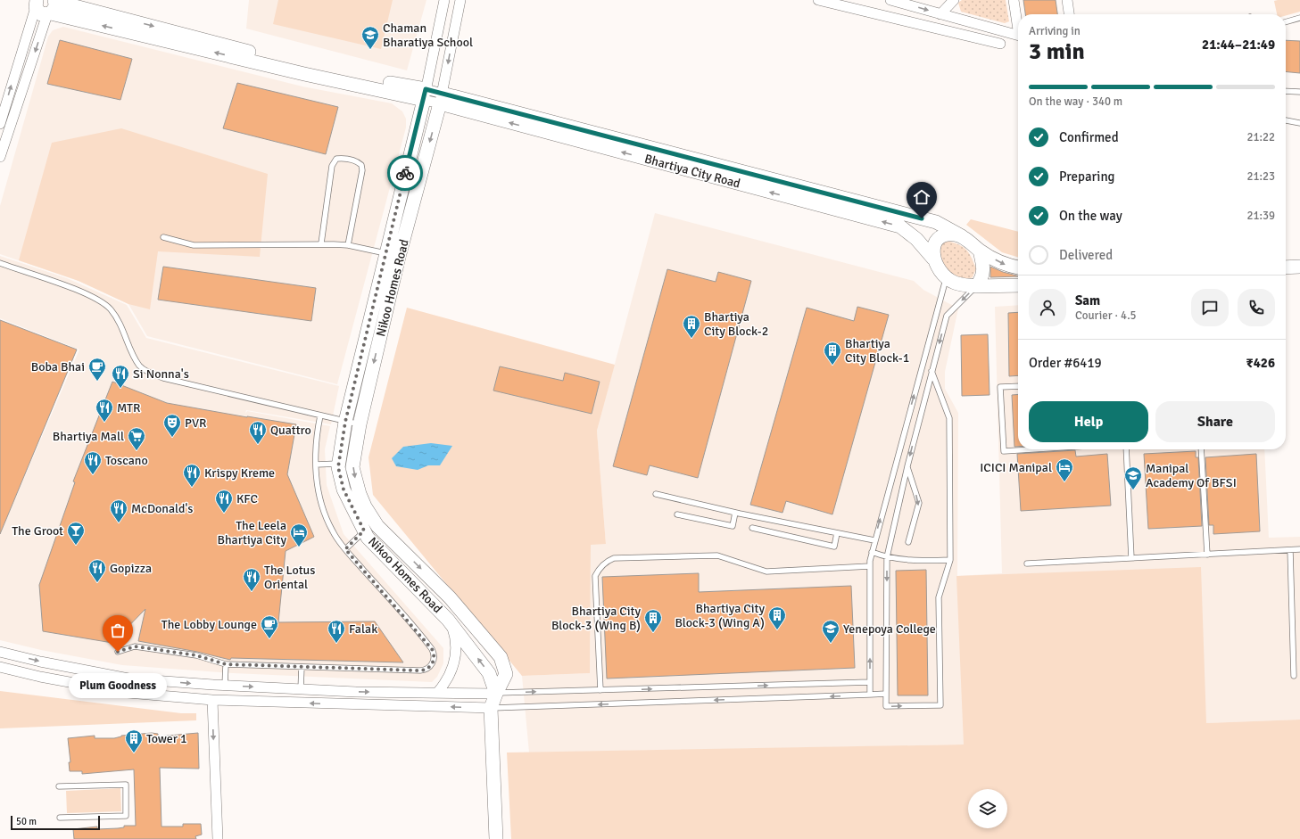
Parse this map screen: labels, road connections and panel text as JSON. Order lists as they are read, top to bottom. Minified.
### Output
{"streets":{"street":["Bhartiya City Road","Nikoo Homes Road"]},"crossings":[["Bhartiya City Road","Nikoo Homes Road"]],"places":{"school or university":["Chaman Bharatiya School","Manipal Academy Of BFSI","Yenepoya College"],"building":["Bhartiya City Block-2","Bhartiya City Block-1","Bhartiya City Block-3 (Wing A)","Bhartiya City Block-3 (Wing B)","Tower 1"],"cafe":["Boba Bhai","The Lobby Lounge"],"restaurant":["Si Nonna's","MTR","Quattro","Toscano","Krispy Kreme","KFC","McDonald's","Gopizza","The Lotus Oriental","Falak"],"theatre":["PVR"],"supermarket":["Bhartiya Mall"],"hotel":["ICICI Manipal","The Leela Bhartiya City"],"bar":["The Groot"],"other":["Plum Goodness"]},"scale_bar":"50 m","page":{"heading":["3 min","Arriving in","21:44–21:49"],"panel":["Sam","Courier · 4.5","Order #6419","₹426"],"bar":"On the way · 340 m","list":[["Confirmed","21:22"],["Preparing","21:23"],["On the way","21:39"],"Delivered"],"buttons":["Help","Share"],"bubble":"Plum Goodness","scale":"50 m"}}
